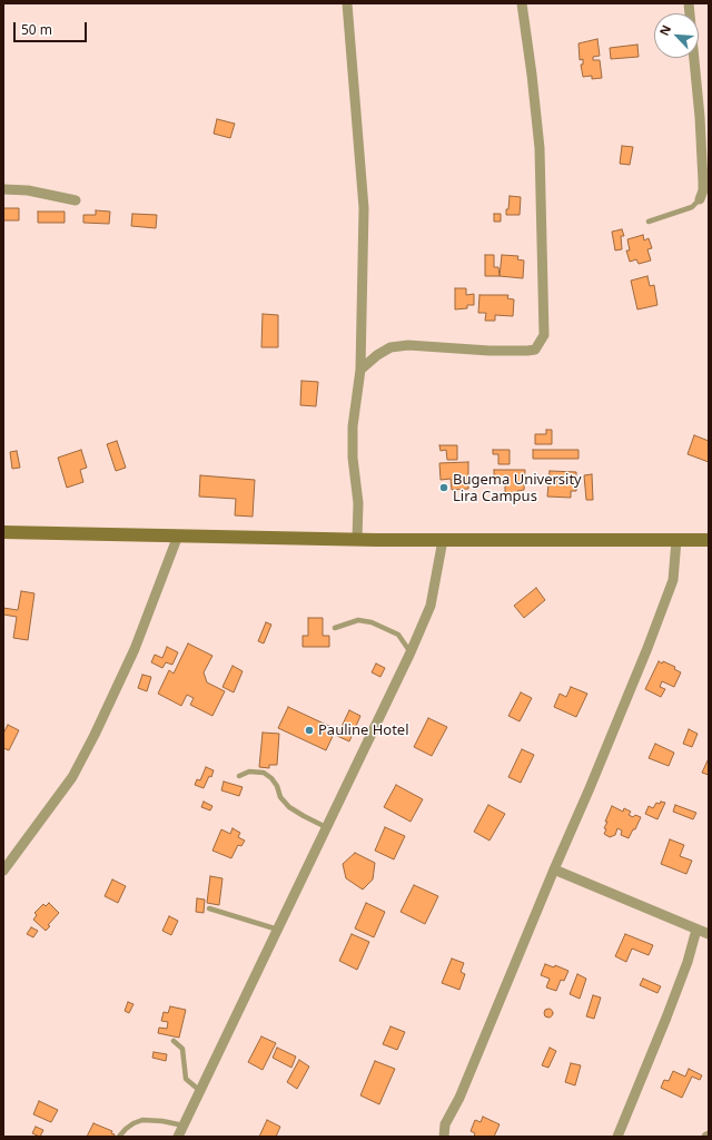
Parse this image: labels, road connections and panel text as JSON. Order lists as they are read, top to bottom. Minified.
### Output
{"places":["Bugema University Lira Campus","Pauline Hotel"],"scale_bar":"50 m","north":"top left"}
